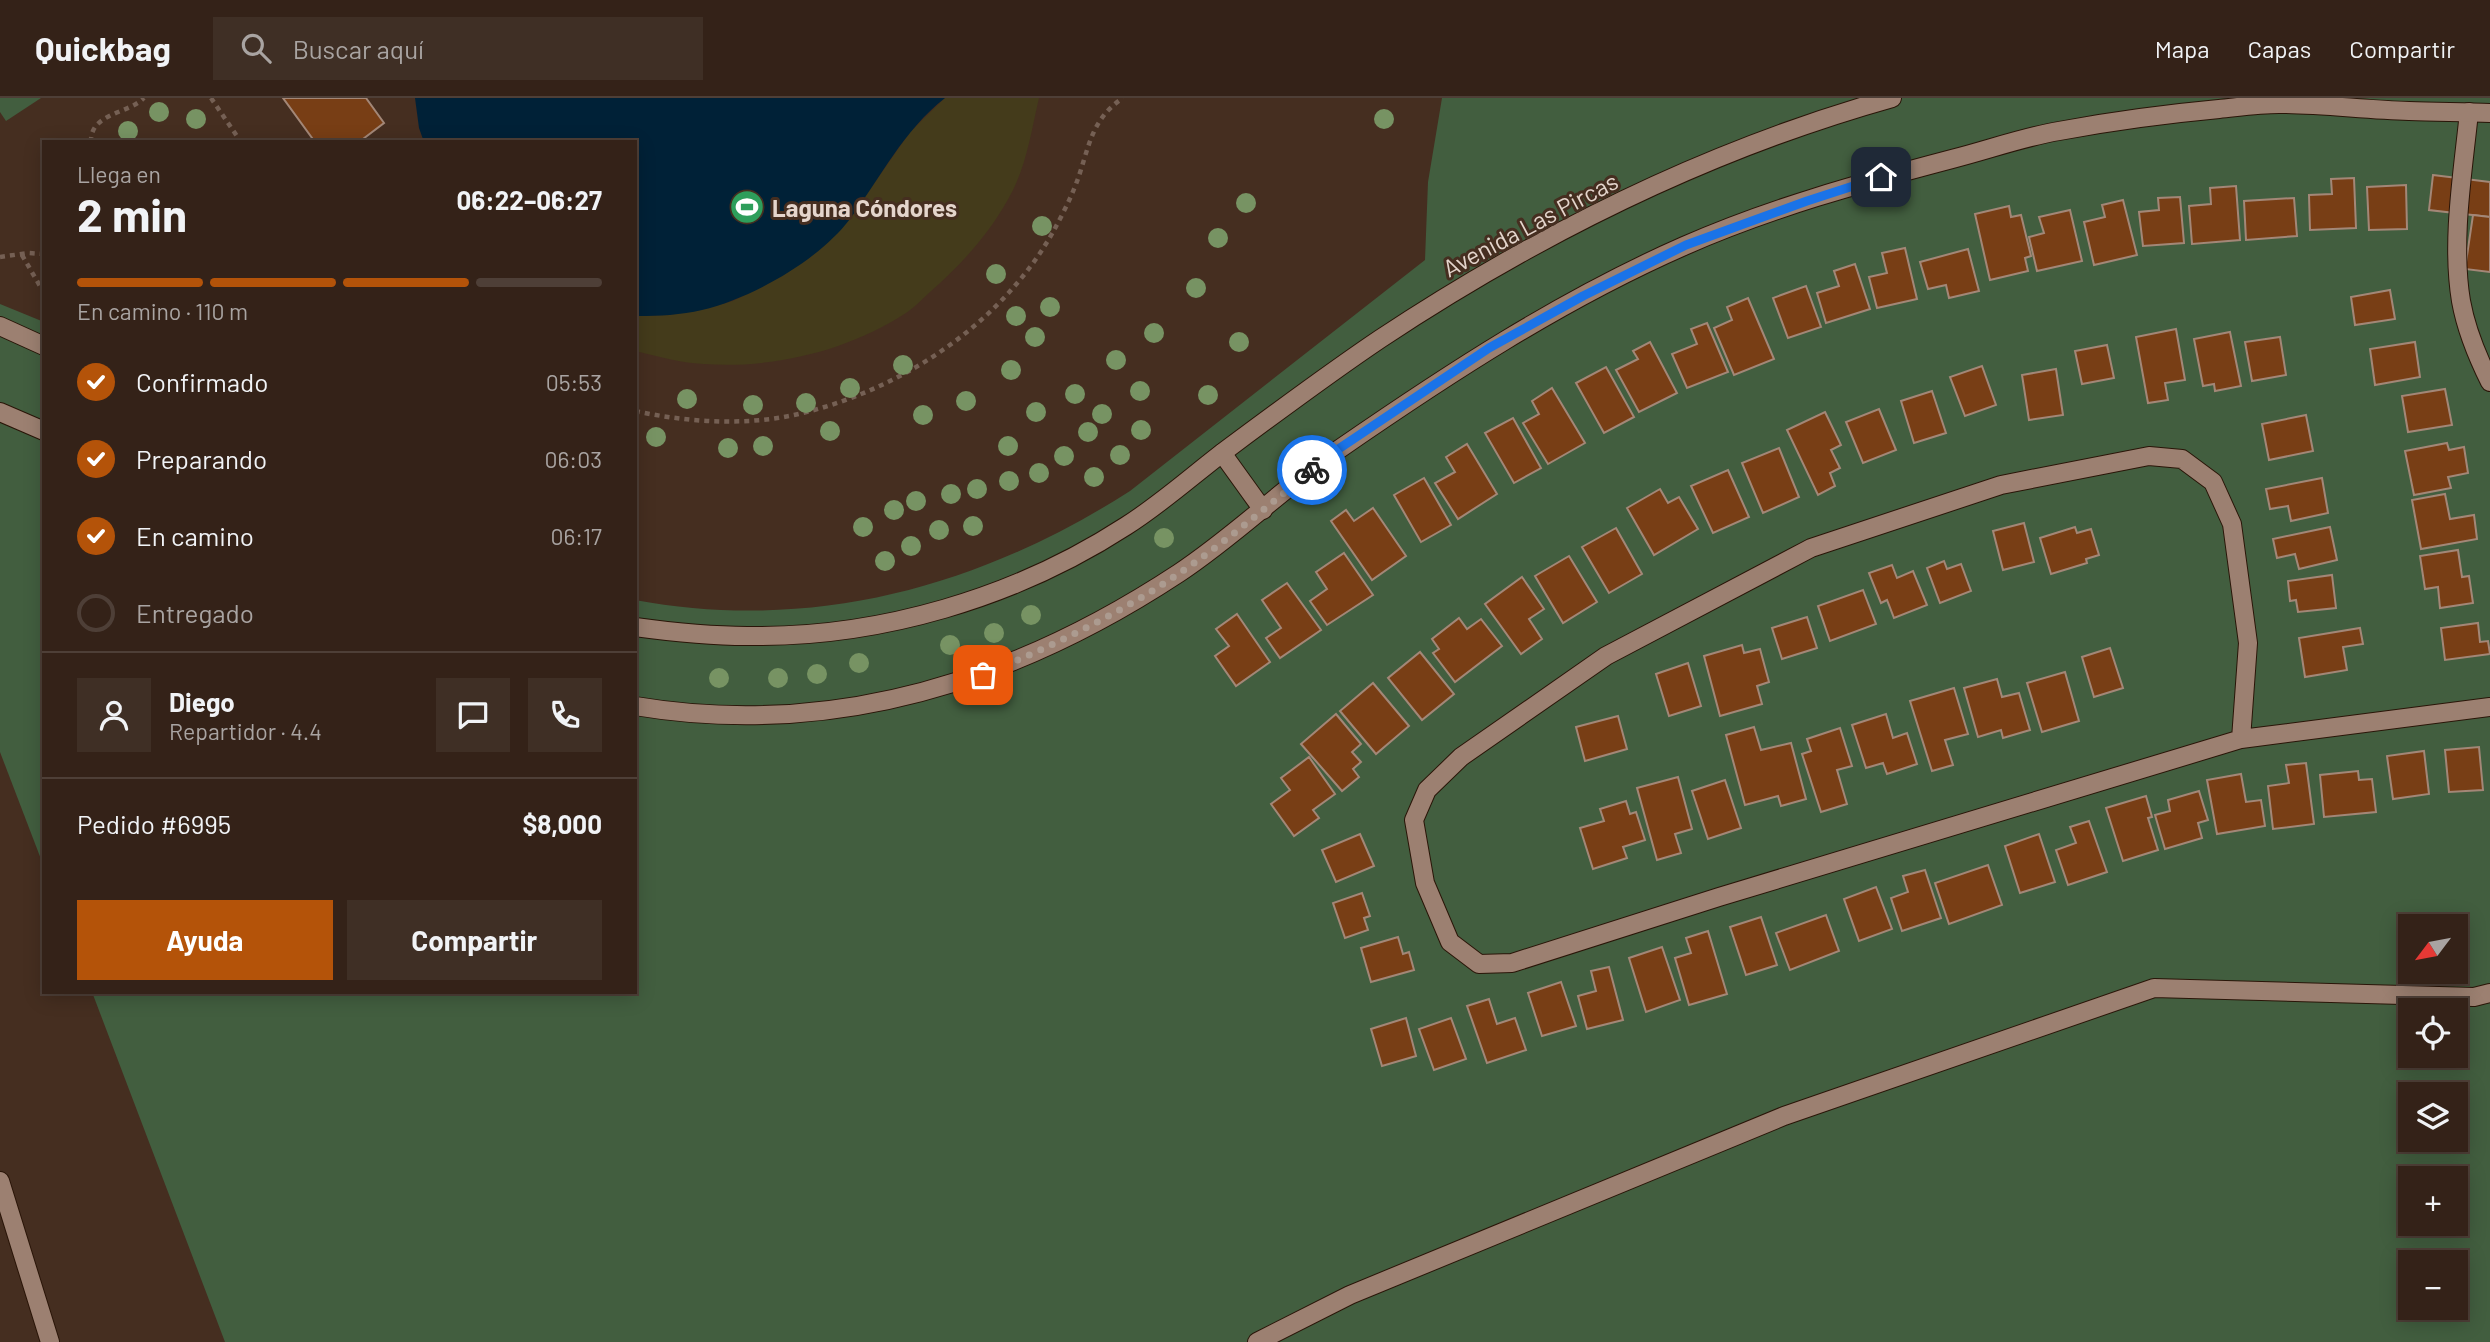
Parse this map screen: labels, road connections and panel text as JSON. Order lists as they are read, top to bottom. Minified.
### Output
{"streets":{"street":["Avenida Las Pircas"]},"places":{"sports":["Laguna Cóndores"]},"north":"bottom left","page":{"header":"Quickbag","search":"Buscar aquí","nav":["Mapa","Capas","Compartir"],"heading":["2 min","Llega en","06:22–06:27"],"panel":["Diego","Repartidor · 4.4","Pedido #6995","$8,000"],"bar":"En camino · 110 m","list":[["Confirmado","05:53"],["Preparando","06:03"],["En camino","06:17"],"Entregado"],"buttons":["Ayuda","Compartir"],"map_buttons":["+","−"]}}
